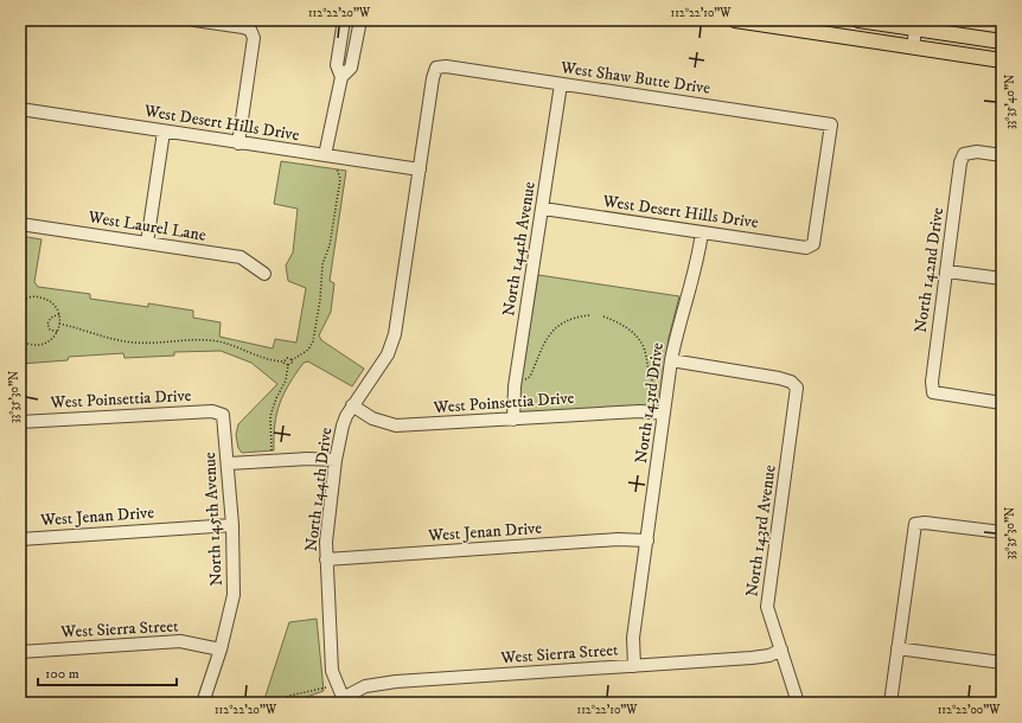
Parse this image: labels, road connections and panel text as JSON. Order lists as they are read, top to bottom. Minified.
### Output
{"streets":{"street":["West Shaw Butte Drive","West Desert Hills Drive","West Laurel Lane","North 144th Avenue","North 142nd Drive","West Poinsettia Drive","North 143rd Drive","North 144th Drive","West Jenan Drive","North 145th Avenue","North 143rd Avenue","West Sierra Street"]},"crossings":[["West Shaw Butte Drive","West Desert Hills Drive"],["West Shaw Butte Drive","North 144th Avenue"],["West Shaw Butte Drive","North 144th Drive"],["West Desert Hills Drive","North 144th Avenue"],["West Desert Hills Drive","North 143rd Drive"],["West Desert Hills Drive","North 144th Drive"],["North 144th Avenue","West Poinsettia Drive"],["West Poinsettia Drive","North 143rd Drive"],["West Poinsettia Drive","North 144th Drive"],["West Poinsettia Drive","North 145th Avenue"],["North 143rd Drive","West Jenan Drive"],["North 143rd Drive","North 143rd Avenue"],["North 143rd Drive","West Sierra Street"],["North 144th Drive","West Jenan Drive"],["North 144th Drive","West Sierra Street"],["West Jenan Drive","North 145th Avenue"],["North 145th Avenue","West Sierra Street"],["North 143rd Avenue","West Sierra Street"]],"scale_bar":"100 m","coordinates":["112°22'20\"W","112°22'10\"W","33°35'40\"N","33°35'30\"N","112°22'00\"W"]}
